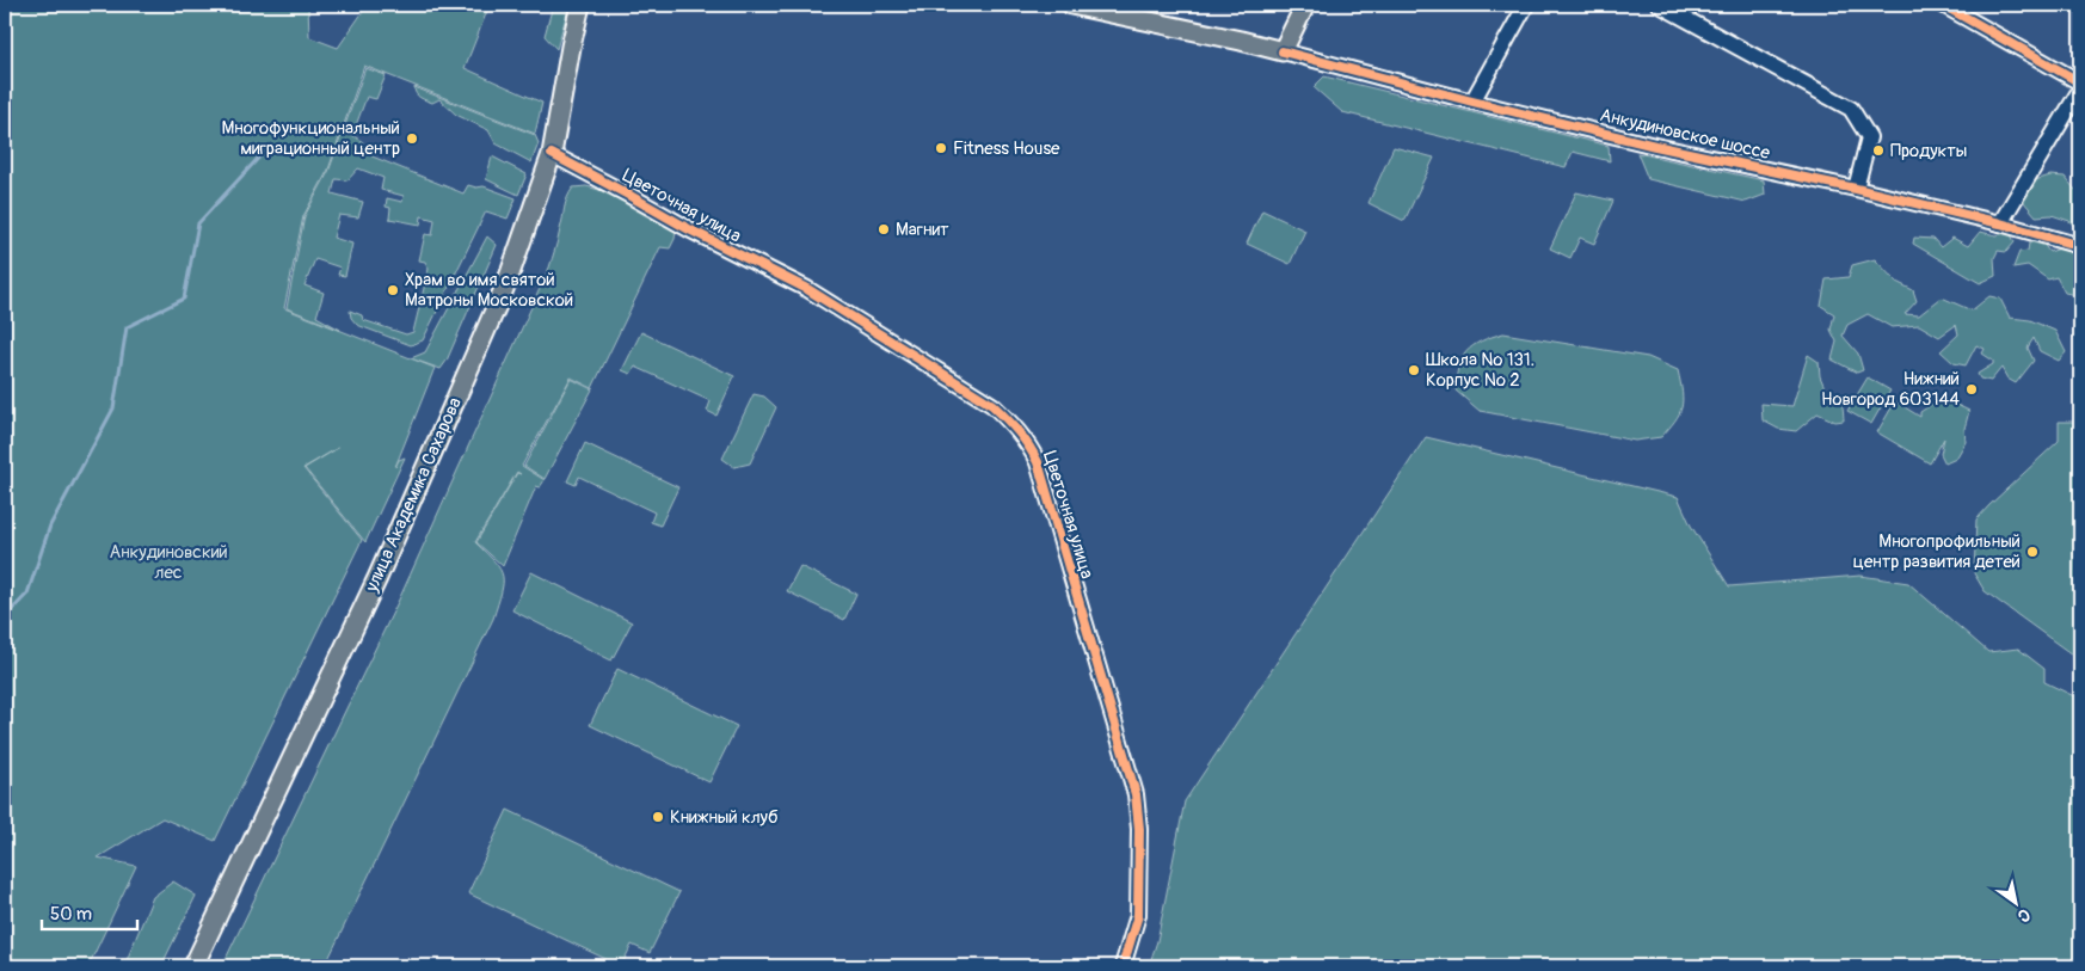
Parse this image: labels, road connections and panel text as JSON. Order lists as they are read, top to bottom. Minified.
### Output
{"streets":{"main road":["Анкудиновское шоссе","улица Академика Сахарова"],"street":["Цветочная улица"]},"crossings":[["Цветочная улица","улица Академика Сахарова"]],"parks":["Анкудиновский лес"],"places":["Многофункциональный миграционный центр","Fitness House","Продукты","Магнит","Храм во имя святой Матроны Московской","Школа № 131. Корпус № 2","Нижний Новгород 603144","Многопрофильный центр развития детей","Книжный клуб"],"scale_bar":"50 m","north":"bottom right"}
